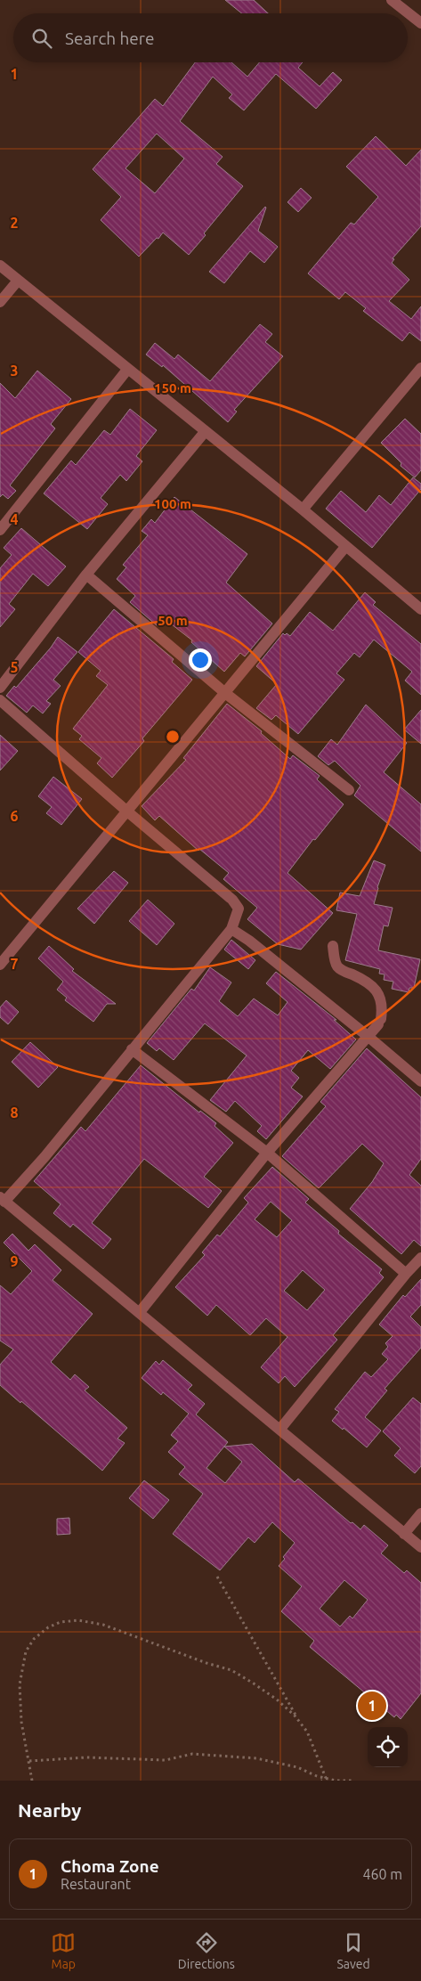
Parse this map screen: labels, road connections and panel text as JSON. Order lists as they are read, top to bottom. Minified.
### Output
{"page":{"search":"Search here","pins":"1","heading":"Nearby","list":[{"mark":"1","name":"Choma Zone","note":"Restaurant","value":"460 m"}],"nav":["Map","Directions","Saved"]},"grid":{"rows":["1","2","3","4","5","6","7","8","9"]},"rings":["150 m","100 m","50 m"]}
